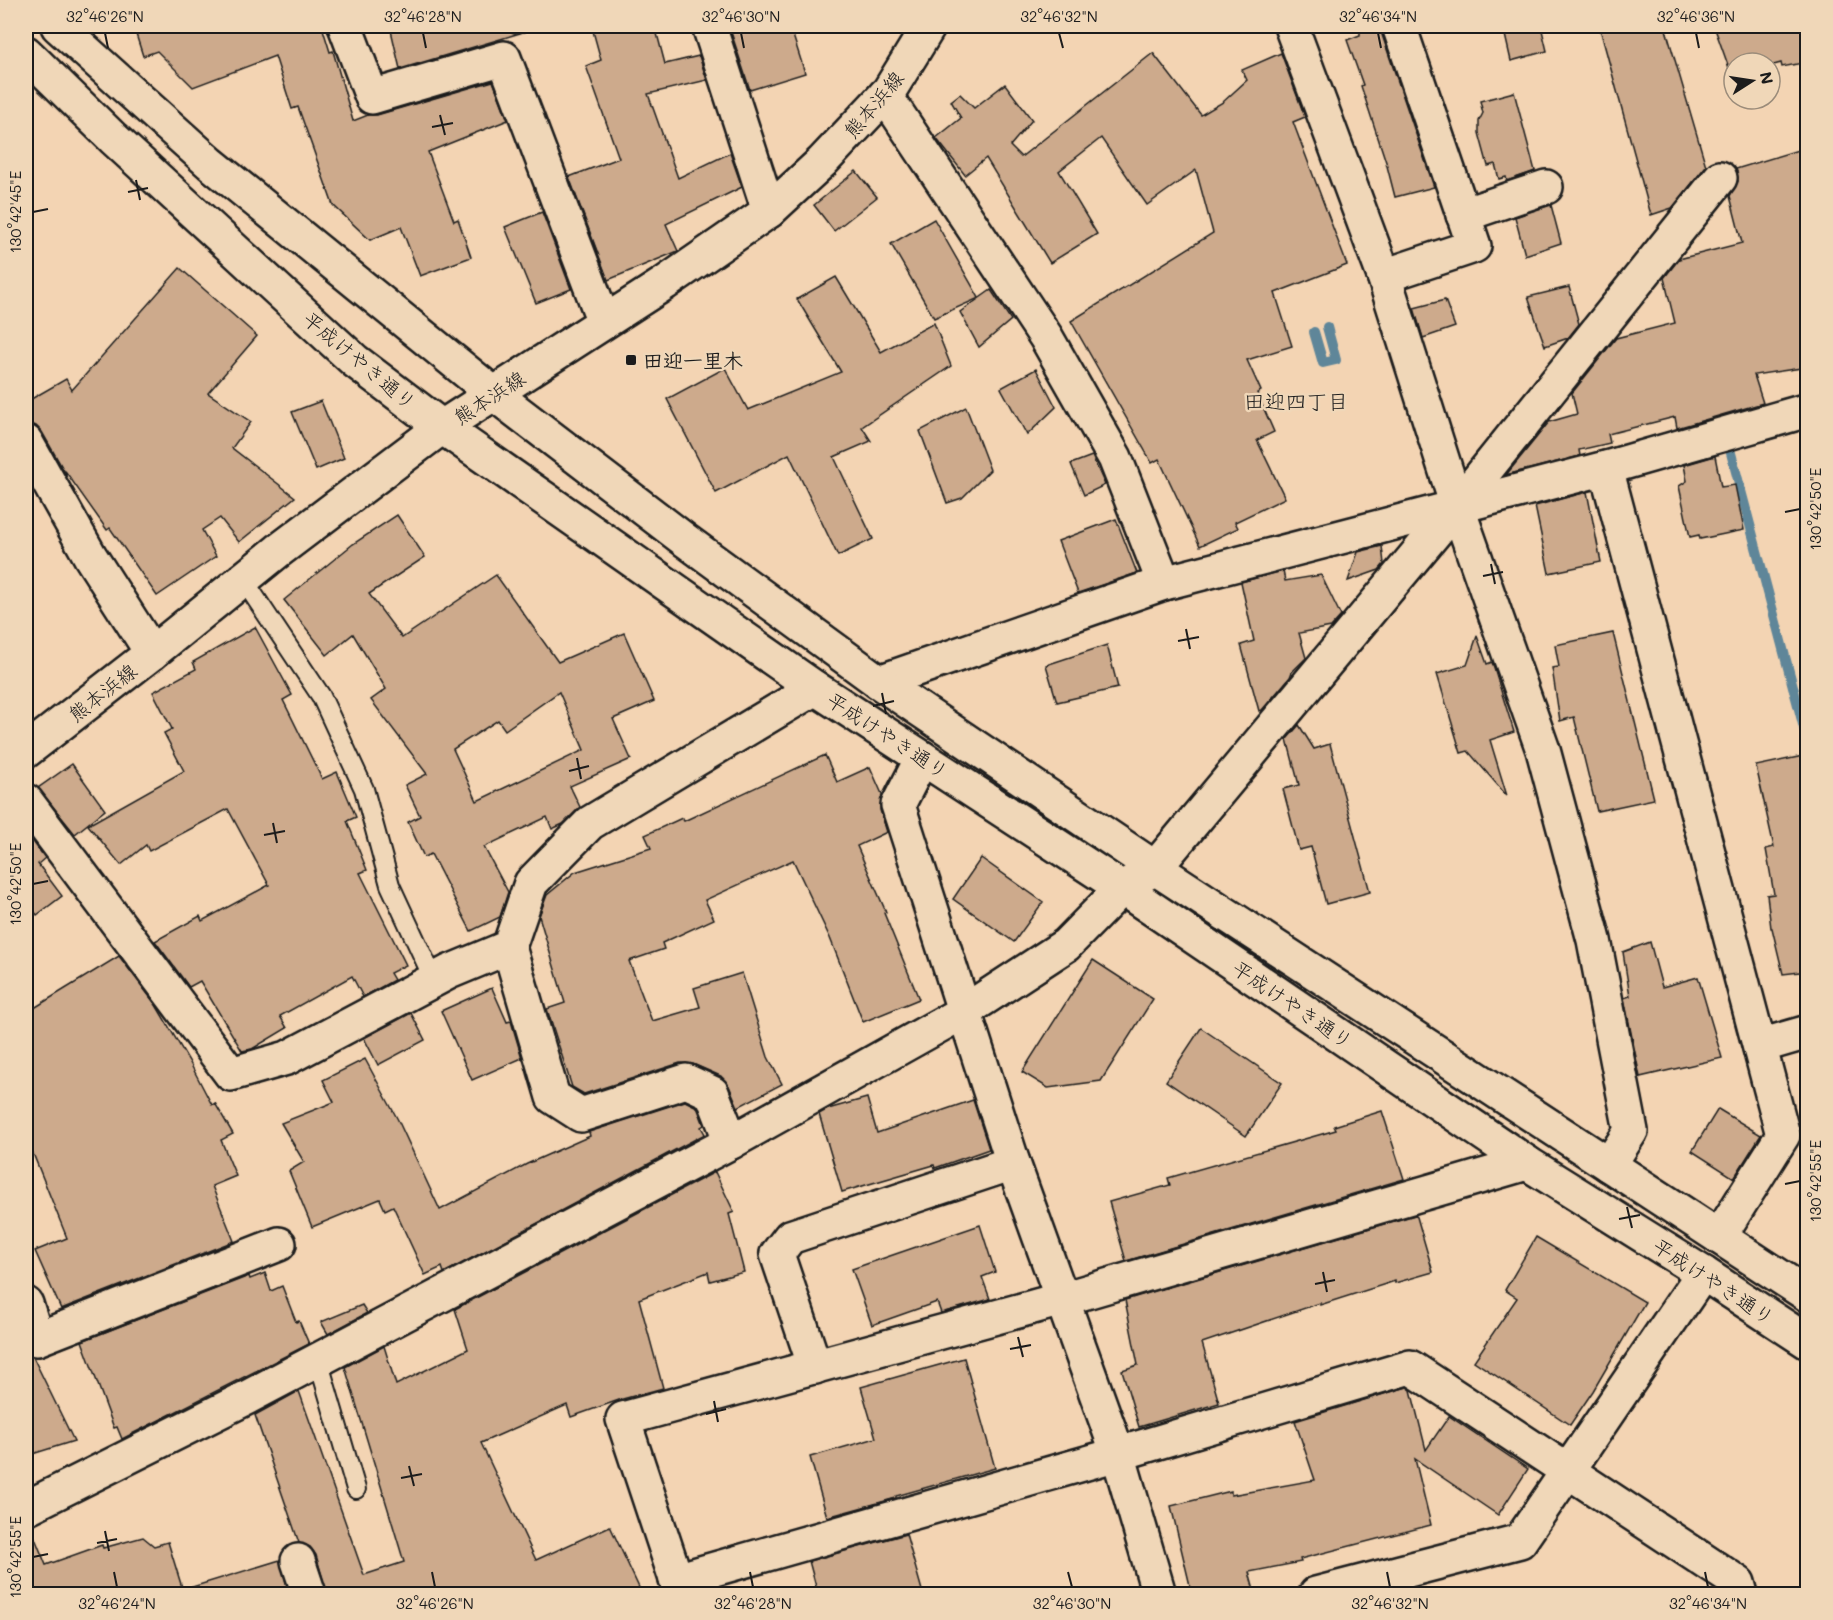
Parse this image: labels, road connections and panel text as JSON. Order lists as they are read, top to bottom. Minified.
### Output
{"streets":{"street":["熊本浜線","平成けやき通り"]},"crossings":[["熊本浜線","平成けやき通り"]],"districts":["田迎四丁目"],"places":{"transit":["田迎一里木"]},"north":"right","coordinates":["32°46'26\"N","32°46'28\"N","32°46'30\"N","32°46'32\"N","32°46'34\"N","32°46'36\"N","130°42'45\"E","130°42'50\"E","130°42'55\"E","32°46'24\"N"]}
